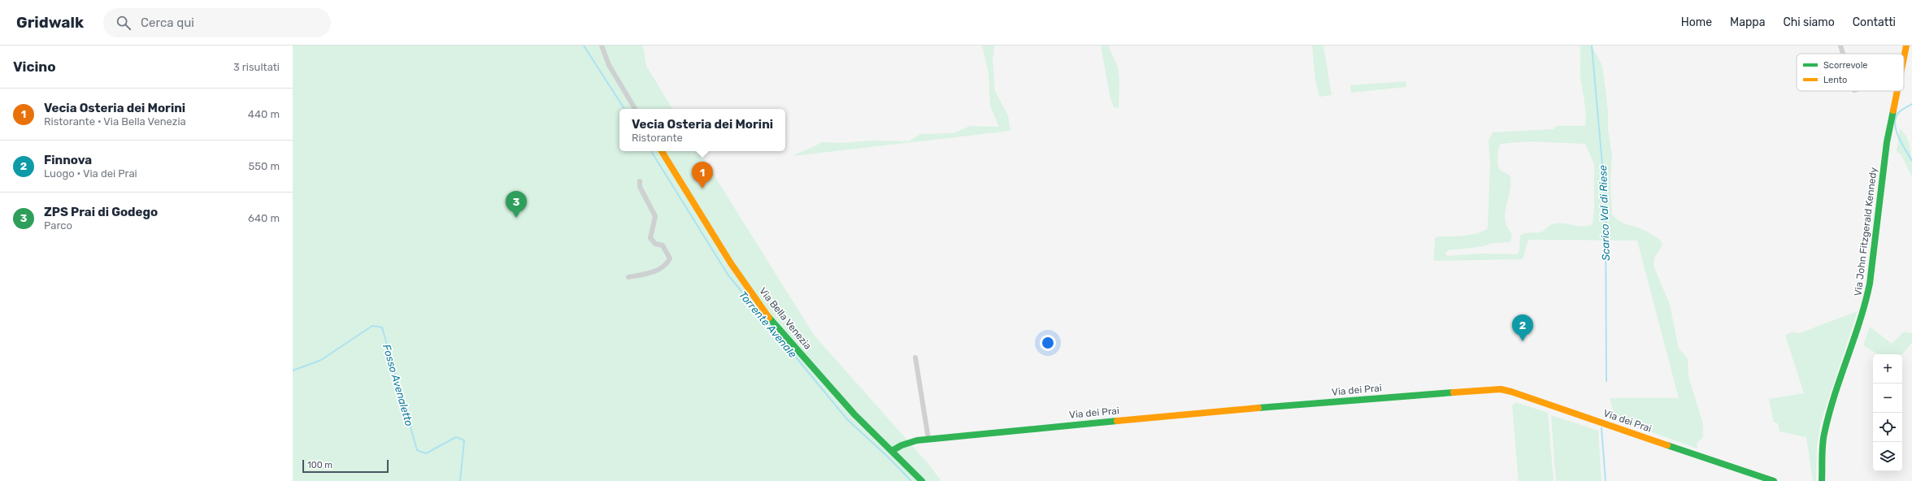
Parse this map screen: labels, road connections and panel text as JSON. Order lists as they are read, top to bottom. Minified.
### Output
{"streets":{"street":["Via John Fitzgerald Kennedy","Via Bella Venezia","Via dei Prai"]},"crossings":[["Via Bella Venezia","Via dei Prai"]],"water":["Scarico Val di Riese","Torrente Avenale","Fosso Avenaletto"],"legend":["Scorrevole","Lento"],"scale_bar":"100 m","page":{"header":"Gridwalk","search":"Cerca qui","nav":["Home","Mappa","Chi siamo","Contatti"],"heading":["Vicino","3 risultati"],"list":[{"mark":"1","name":"Vecia Osteria dei Morini","note":"Ristorante · Via Bella Venezia","value":"440 m"},{"mark":"2","name":"Finnova","note":"Luogo · Via dei Prai","value":"550 m"},{"mark":"3","name":"ZPS Prai di Godego","note":"Parco","value":"640 m"}],"popup":["Vecia Osteria dei Morini","Ristorante"],"pins":["1","3","2"],"map_buttons":["+","−"],"scale":"100 m"}}
